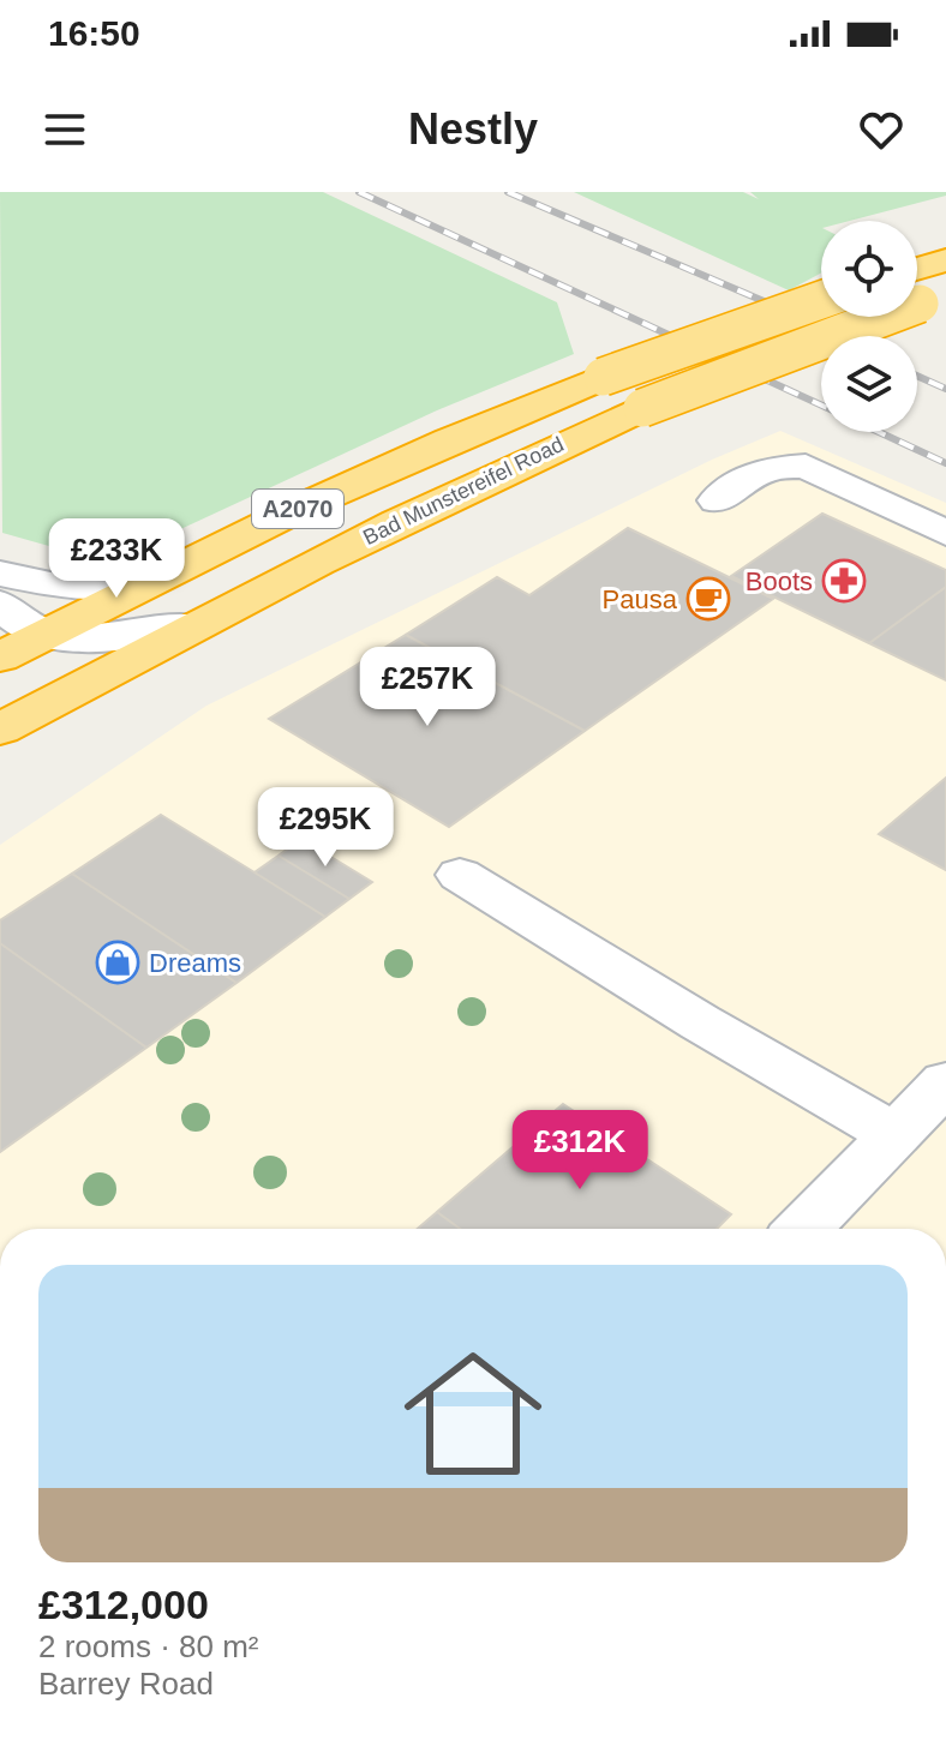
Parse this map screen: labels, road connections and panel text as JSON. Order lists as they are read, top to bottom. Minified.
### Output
{"streets":{"highway":["Bad Munstereifel Road","A2070"]},"places":{"pharmacy":["Boots"],"cafe":["Pausa"],"shop":["Dreams"]},"page":{"status":"16:50","header":"Nestly","price":["£233K","£257K","£295K","£312K"],"list":[{"name":"£312,000","note":"2 rooms · 80 m² · Barrey Road"}]}}
